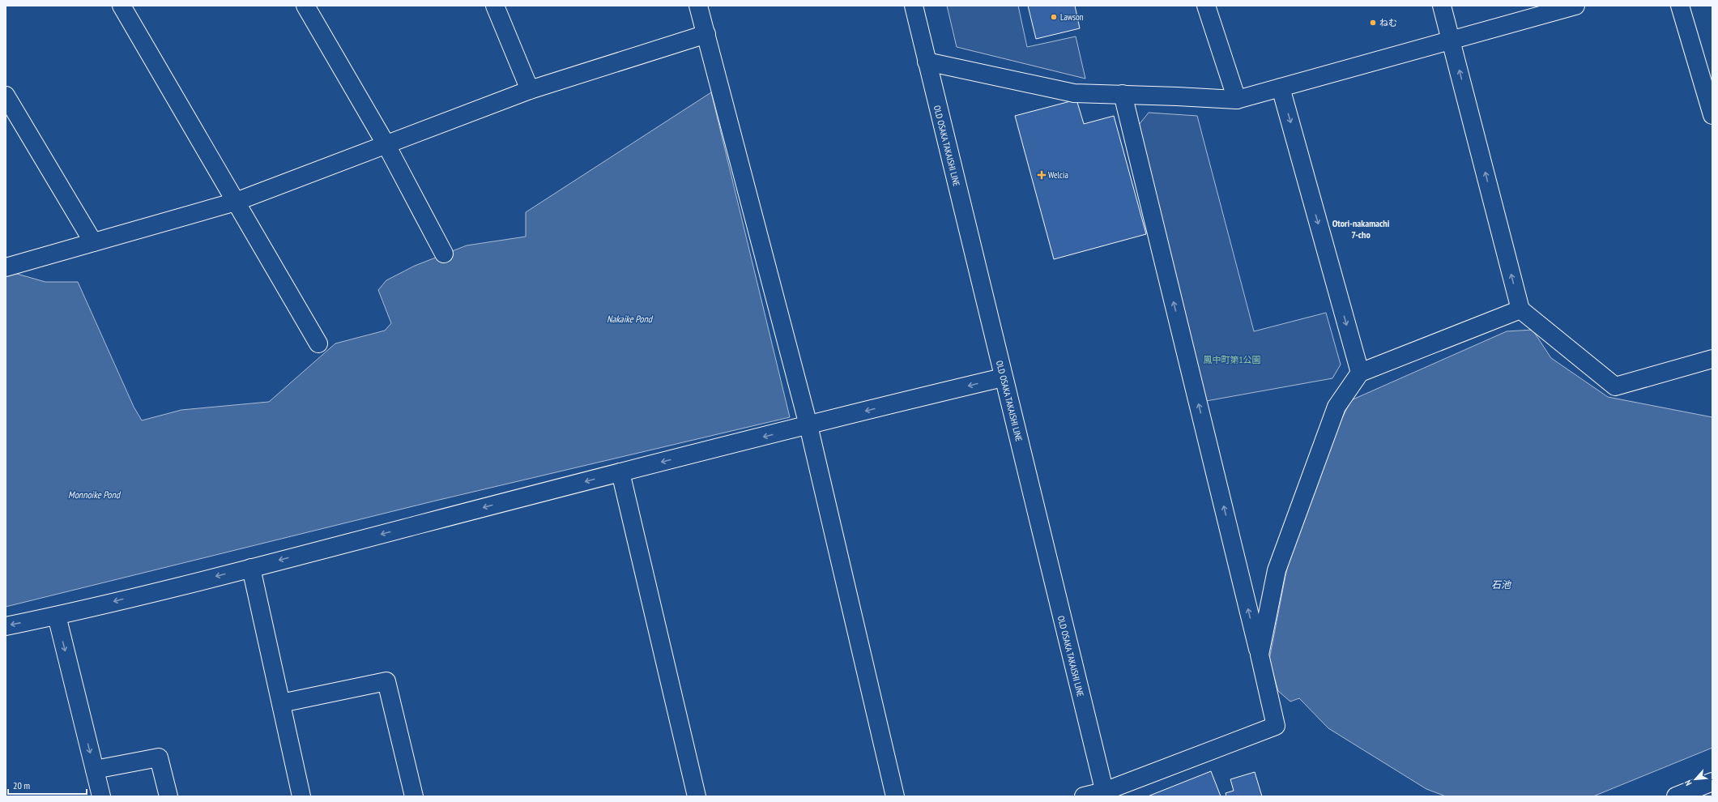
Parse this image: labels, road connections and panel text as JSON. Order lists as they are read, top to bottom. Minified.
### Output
{"streets":{"main road":["OLD OSAKA TAKAISHI LINE"]},"districts":["Otori-nakamachi 7-cho"],"water":["Nakaike Pond","Monnoike Pond","石池"],"parks":["鳳中町第1公園"],"places":{"other":["Lawson","ねむ"],"health":["Welcia"]},"scale_bar":"20 m","north":"bottom left"}
